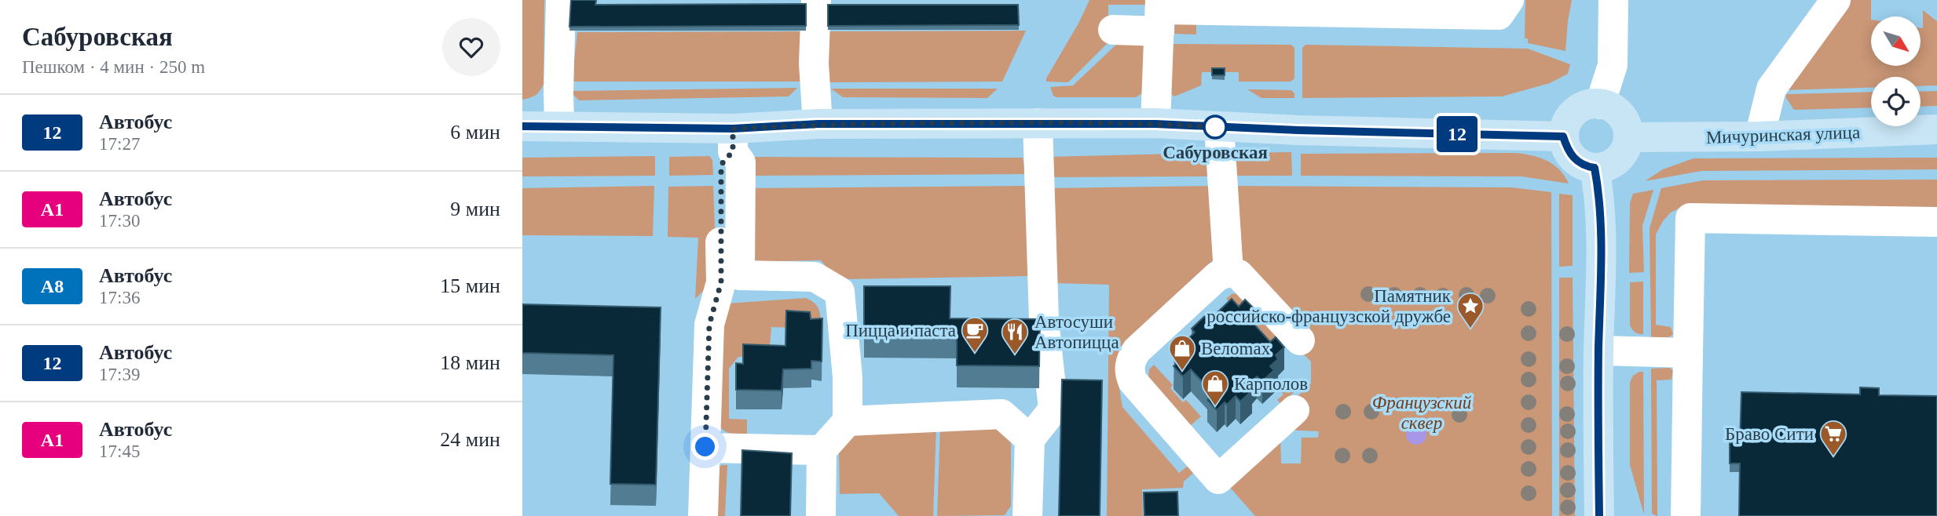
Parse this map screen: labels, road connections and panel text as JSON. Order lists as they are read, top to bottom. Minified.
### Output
{"streets":{"main road":["Мичуринская улица"]},"parks":["Французский сквер"],"places":{"other":["Сабуровская"],"place":["Памятник российско-французской дружбе"],"cafe":["Пицца и паста"],"restaurant":["Автосуши Автопицца"],"shop":["Велоmax","Карполов"],"supermarket":["Браво Сити"]},"lines":["bus line 12"],"north":"bottom right","page":{"heading":["Сабуровская","Пешком · 4 мин · 250 m"],"on_map":"12","list":[{"mark":"12","name":"Автобус","note":"17:27","value":"6 мин"},{"mark":"А1","name":"Автобус","note":"17:30","value":"9 мин"},{"mark":"А8","name":"Автобус","note":"17:36","value":"15 мин"},{"mark":"12","name":"Автобус","note":"17:39","value":"18 мин"},{"mark":"А1","name":"Автобус","note":"17:45","value":"24 мин"}]}}
